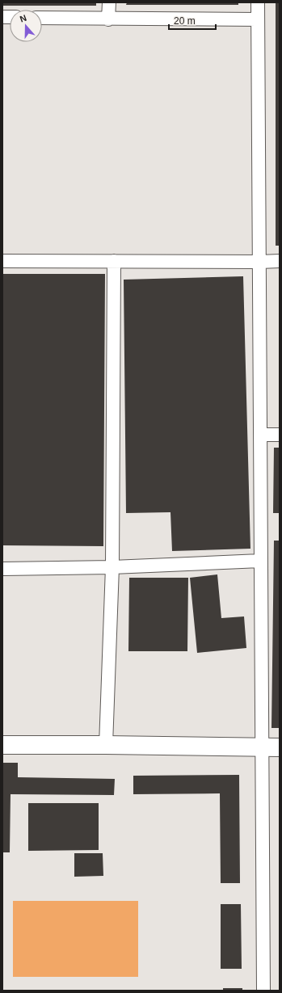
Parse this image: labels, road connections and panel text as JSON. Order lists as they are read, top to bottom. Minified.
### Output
{"scale_bar":"20 m","north":"top"}
